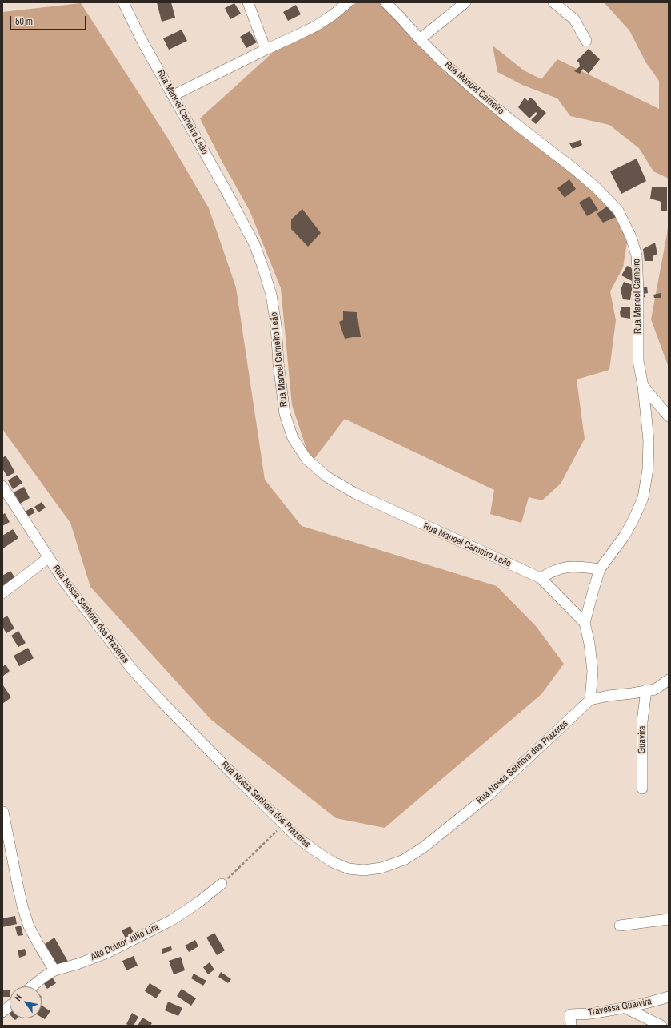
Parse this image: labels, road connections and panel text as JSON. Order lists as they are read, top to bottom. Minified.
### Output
{"streets":{"street":["Rua Manoel Carneiro","Rua Manoel Carneiro Leão","Rua Nossa Senhora dos Prazeres","Guavira","Alto Doutor Júlio Lira","Travessa Guaivira"]},"crossings":[["Rua Manoel Carneiro","Rua Manoel Carneiro Leão"],["Rua Nossa Senhora dos Prazeres","Guavira"]],"scale_bar":"50 m","north":"top left"}
